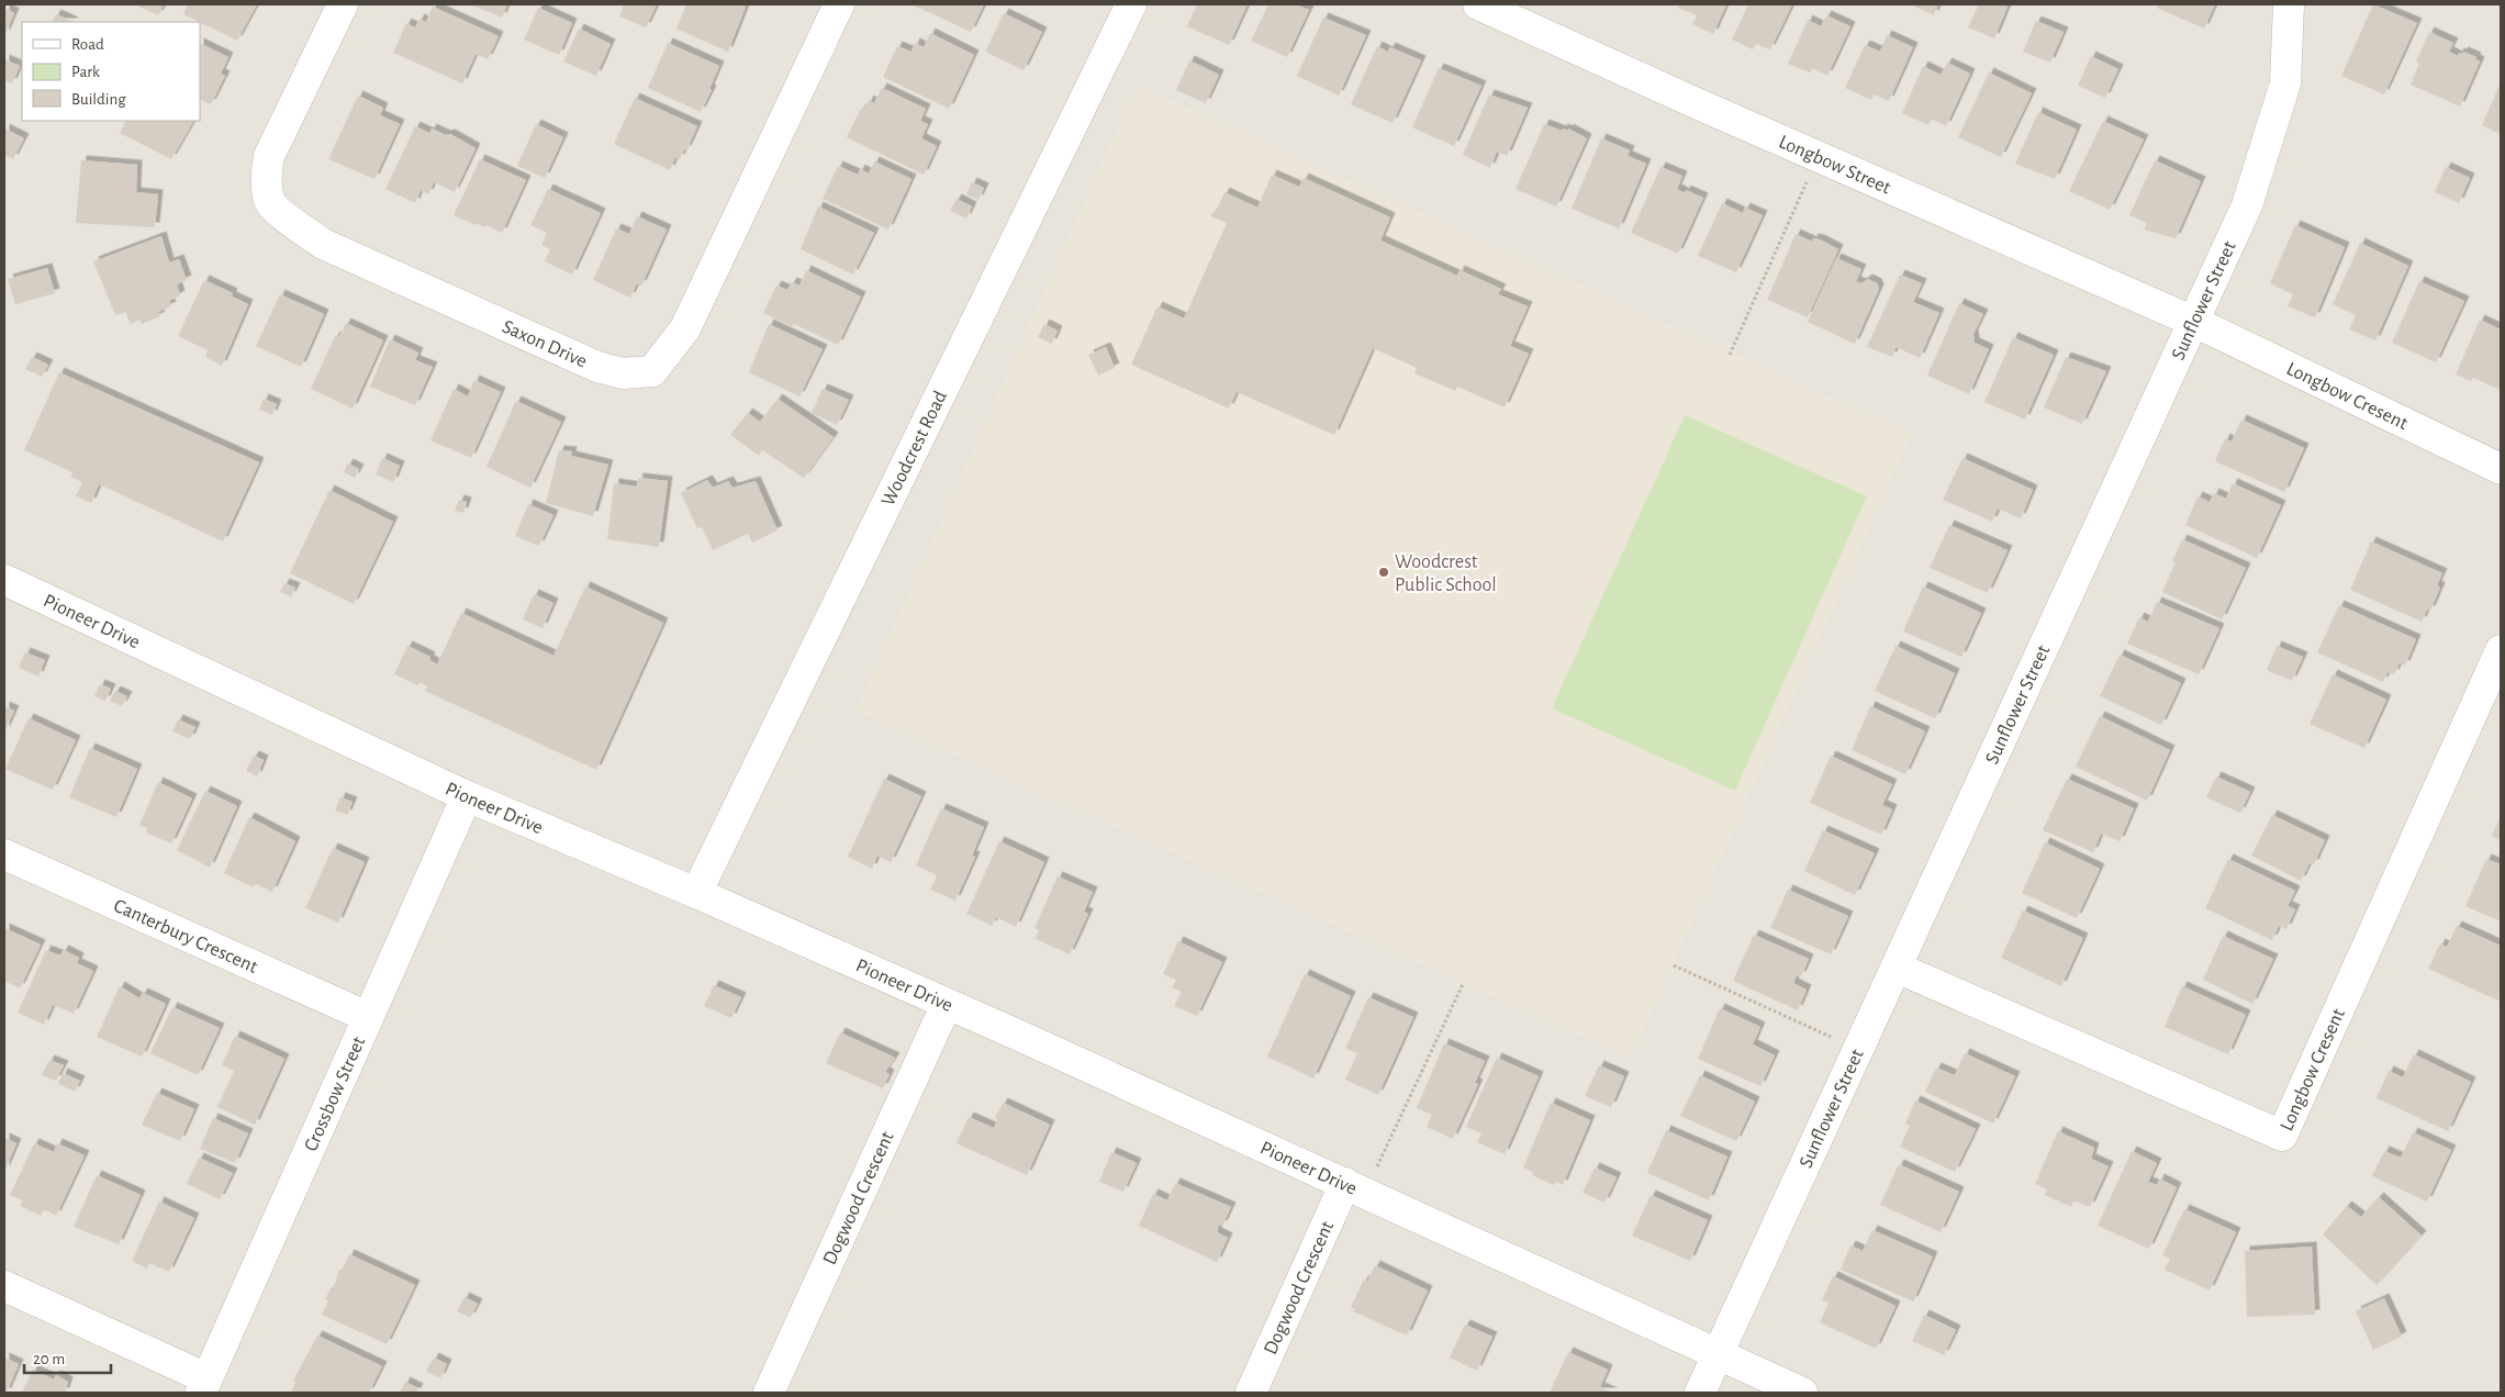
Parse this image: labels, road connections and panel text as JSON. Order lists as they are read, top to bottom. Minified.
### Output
{"streets":{"street":["Longbow Street","Sunflower Street","Saxon Drive","Longbow Cresent","Woodcrest Road","Pioneer Drive","Canterbury Crescent","Crossbow Street","Dogwood Crescent"]},"crossings":[["Longbow Street","Sunflower Street"],["Longbow Street","Longbow Cresent"],["Sunflower Street","Longbow Cresent"],["Sunflower Street","Pioneer Drive"],["Woodcrest Road","Pioneer Drive"],["Pioneer Drive","Crossbow Street"],["Pioneer Drive","Dogwood Crescent"],["Canterbury Crescent","Crossbow Street"]],"places":["Woodcrest Public School"],"legend":["Road","Park","Building"],"scale_bar":"20 m"}
